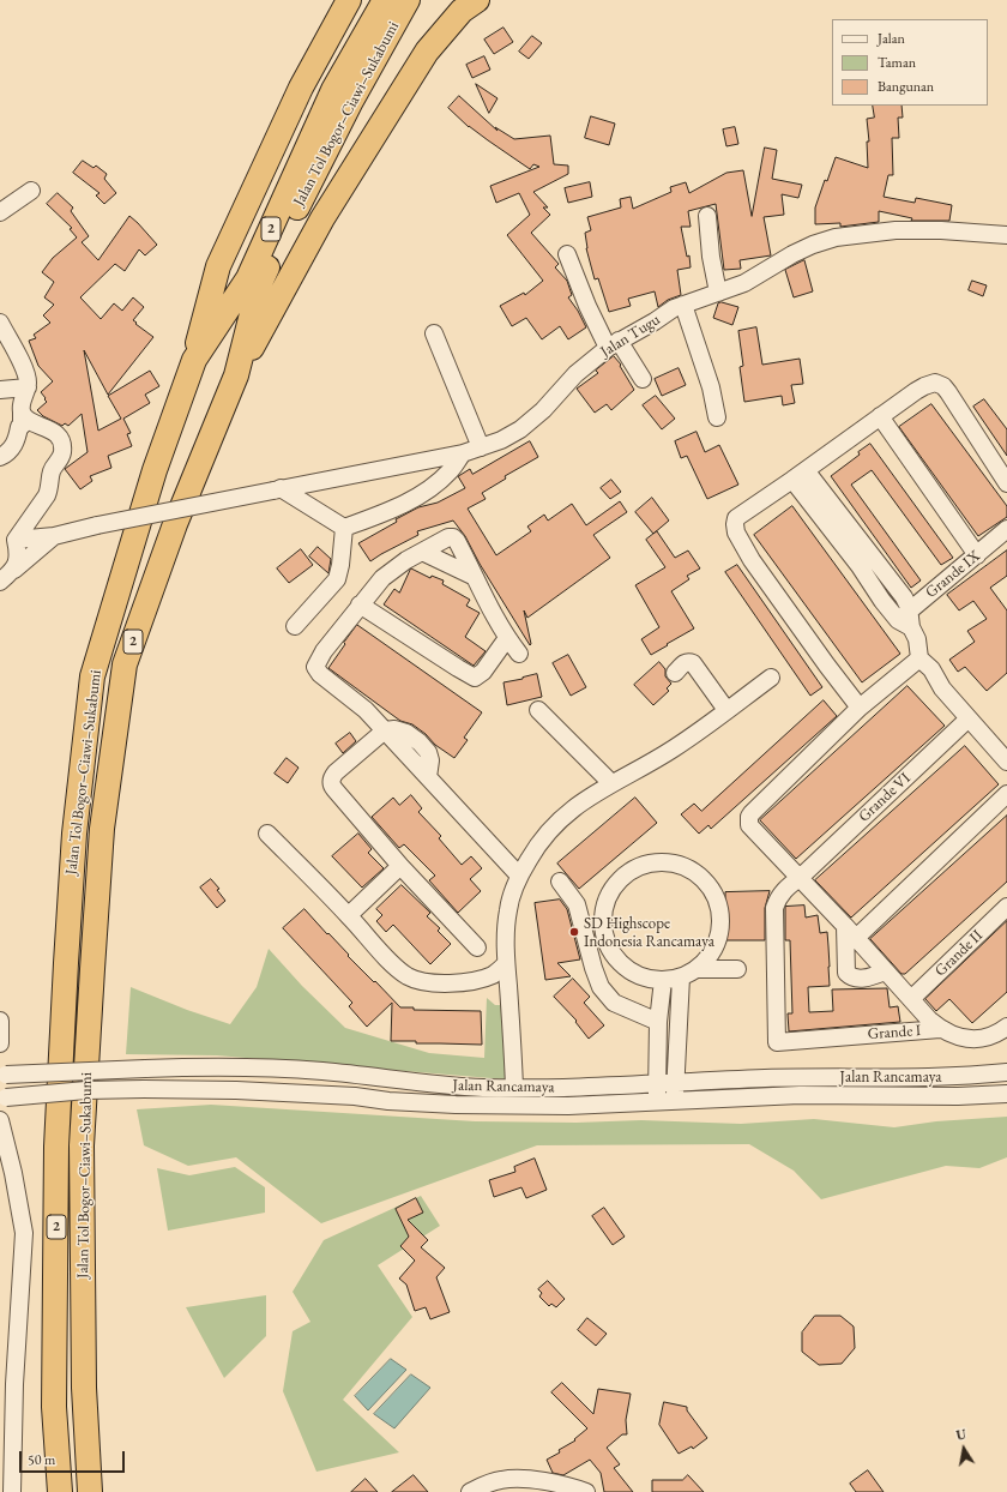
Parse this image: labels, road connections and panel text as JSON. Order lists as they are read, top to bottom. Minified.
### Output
{"streets":{"highway":["Jalan Tol Bogor–Ciawi–Sukabumi","2"],"street":["Jalan Tugu","Grande IX","Grande VI","Grande II","Grande I","Jalan Rancamaya"]},"crossings":[["Grande VI","Grande I"]],"places":["SD Highscope Indonesia Rancamaya"],"legend":["Jalan","Taman","Bangunan"],"scale_bar":"50 m","north":"top"}
